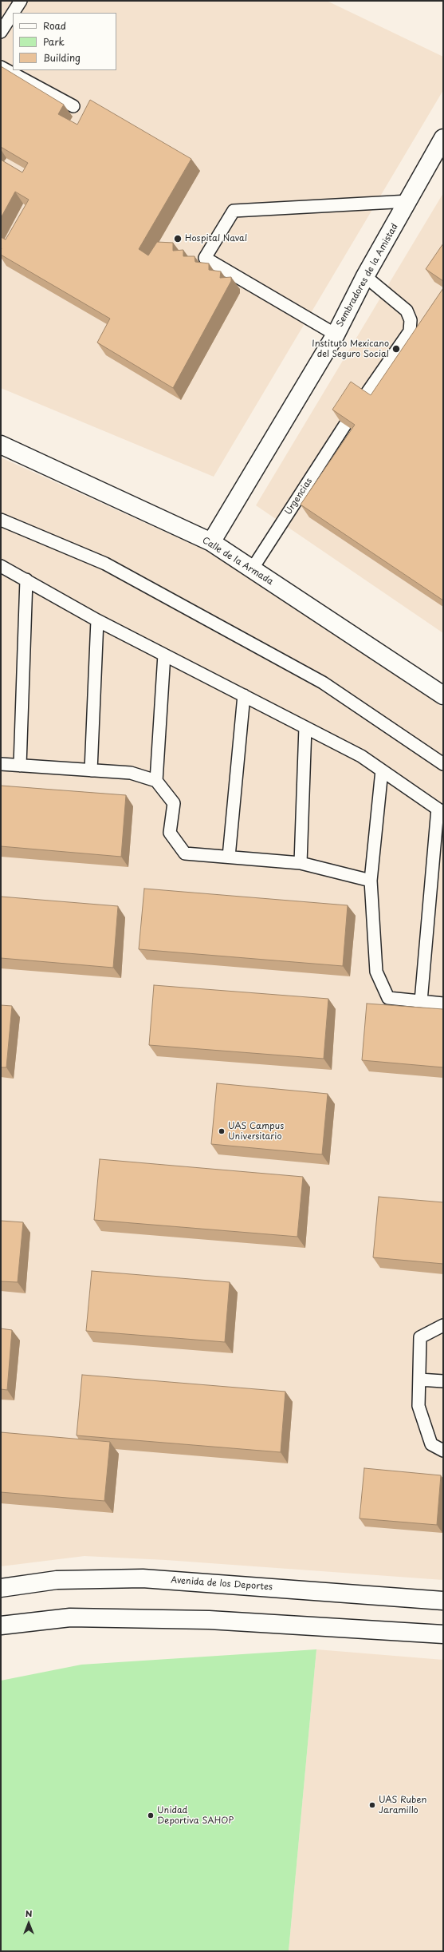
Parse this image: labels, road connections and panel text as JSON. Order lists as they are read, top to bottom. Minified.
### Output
{"streets":{"street":["Sembradores de la Amistad","Calle de la Armada","Avenida de los Deportes"],"lane":["Urgencias"]},"crossings":[["Sembradores de la Amistad","Calle de la Armada"],["Urgencias","Calle de la Armada"]],"places":["Hospital Naval","Instituto Mexicano del Seguro Social","UAS Campus Universitario","UAS Ruben Jaramillo","Unidad Deportiva SAHOP"],"legend":["Road","Park","Building"],"north":"top"}
